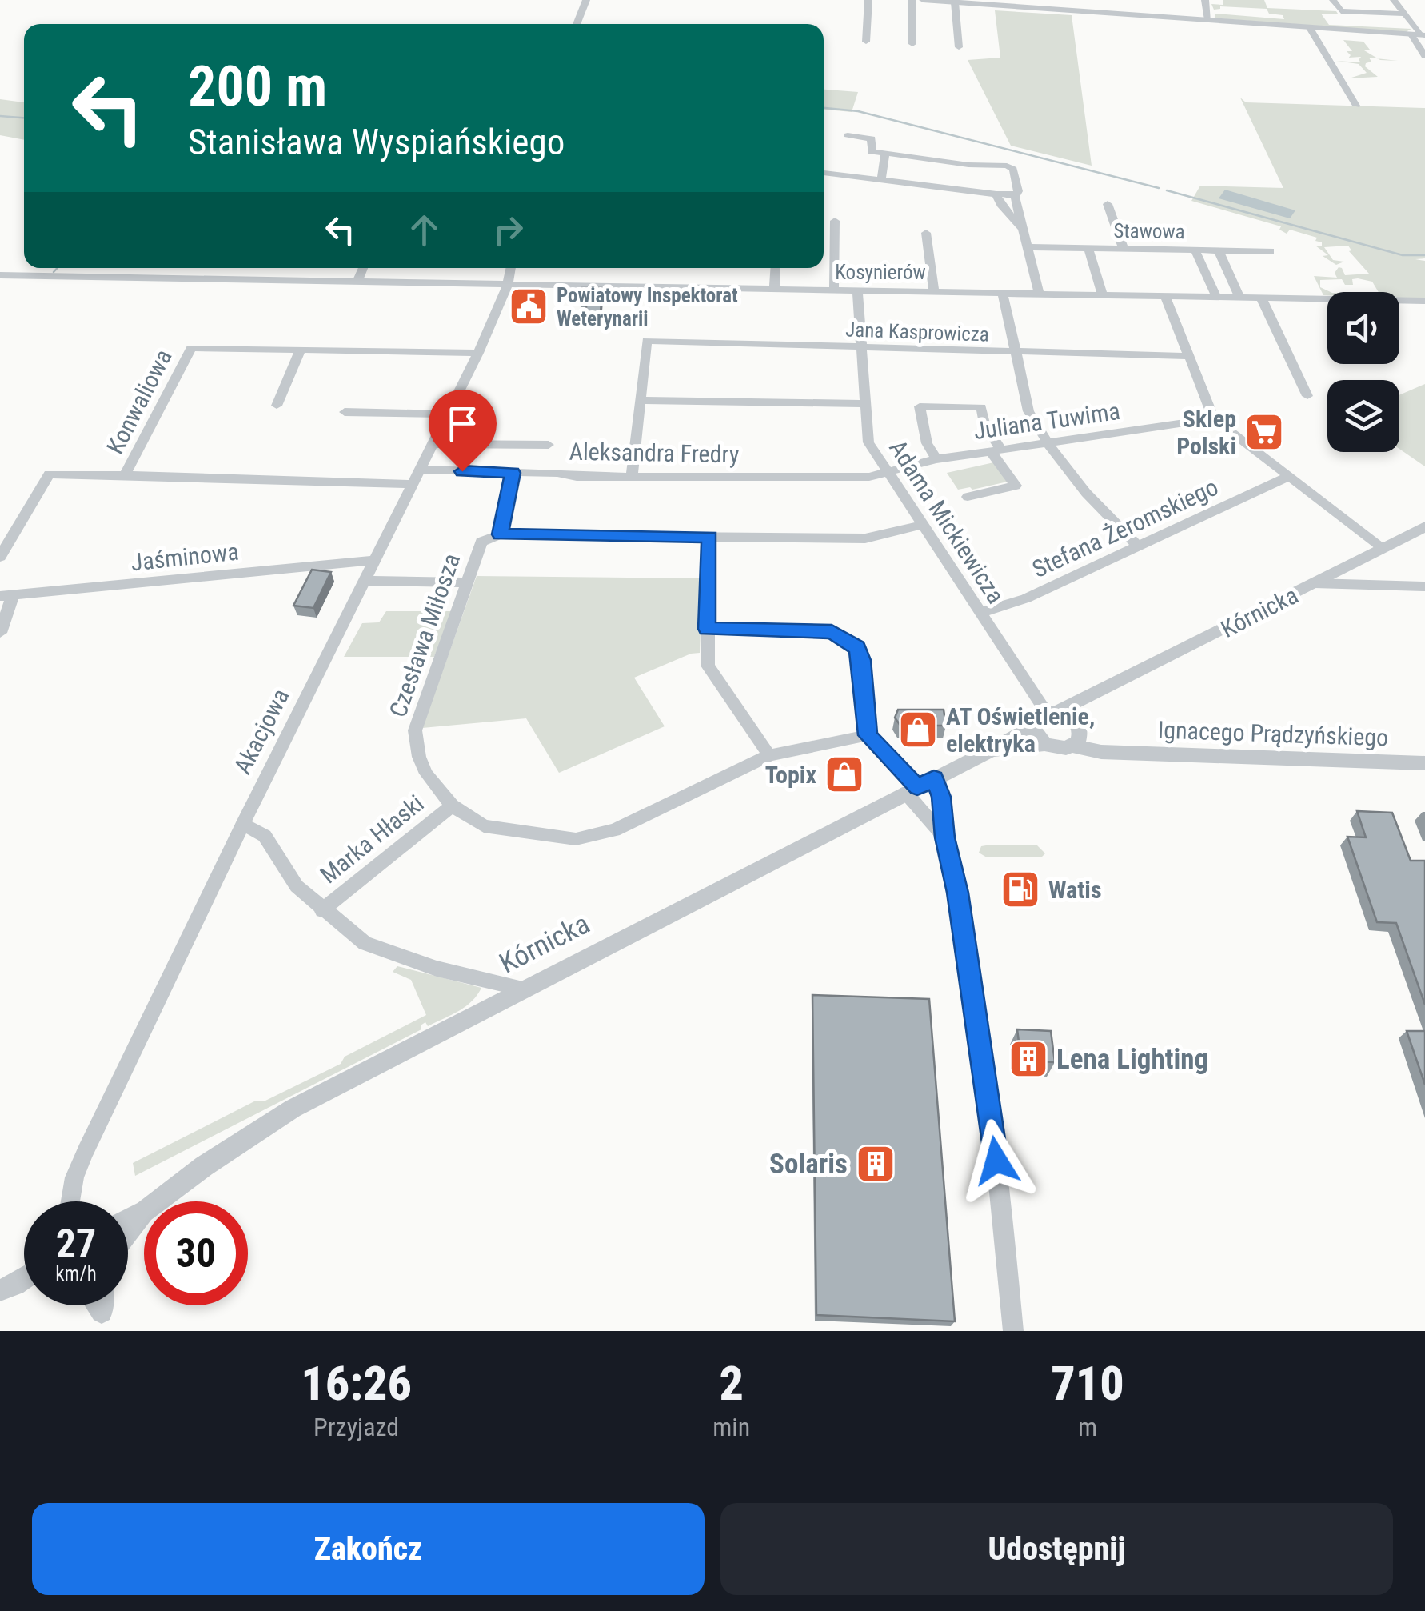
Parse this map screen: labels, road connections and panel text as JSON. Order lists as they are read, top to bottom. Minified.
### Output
{"streets":{"street":["Stawowa","Kosynierów","Jana Kasprowicza","Konwaliowa","Juliana Tuwima","Aleksandra Fredry","Adama Mickiewicza","Stefana Żeromskiego","Jaśminowa","Kórnicka","Czesława Miłosza","Akacjowa","Ignacego Prądzyńskiego","Marka Hłaski"]},"crossings":[["Kosynierów","Adama Mickiewicza"],["Kosynierów","Akacjowa"],["Jana Kasprowicza","Adama Mickiewicza"],["Konwaliowa","Akacjowa"],["Juliana Tuwima","Aleksandra Fredry"],["Juliana Tuwima","Adama Mickiewicza"],["Aleksandra Fredry","Adama Mickiewicza"],["Aleksandra Fredry","Akacjowa"],["Adama Mickiewicza","Stefana Żeromskiego"],["Adama Mickiewicza","Kórnicka"],["Jaśminowa","Akacjowa"],["Kórnicka","Ignacego Prądzyńskiego"],["Czesława Miłosza","Marka Hłaski"]],"places":{"public building":["Powiatowy Inspektorat Weterynarii"],"supermarket":["Sklep Polski"],"shop":["AT Oświetlenie, elektryka","Topix"],"fuel station":["Watis"],"building":["Lena Lighting","Solaris"]},"page":{"turn":["200 m","Stanisława Wyspiańskiego"],"speed":"27 km/h","limit":"30","eta":["16:26","Przyjazd","2","min","710","m"],"buttons":["Zakończ","Udostępnij"]}}
